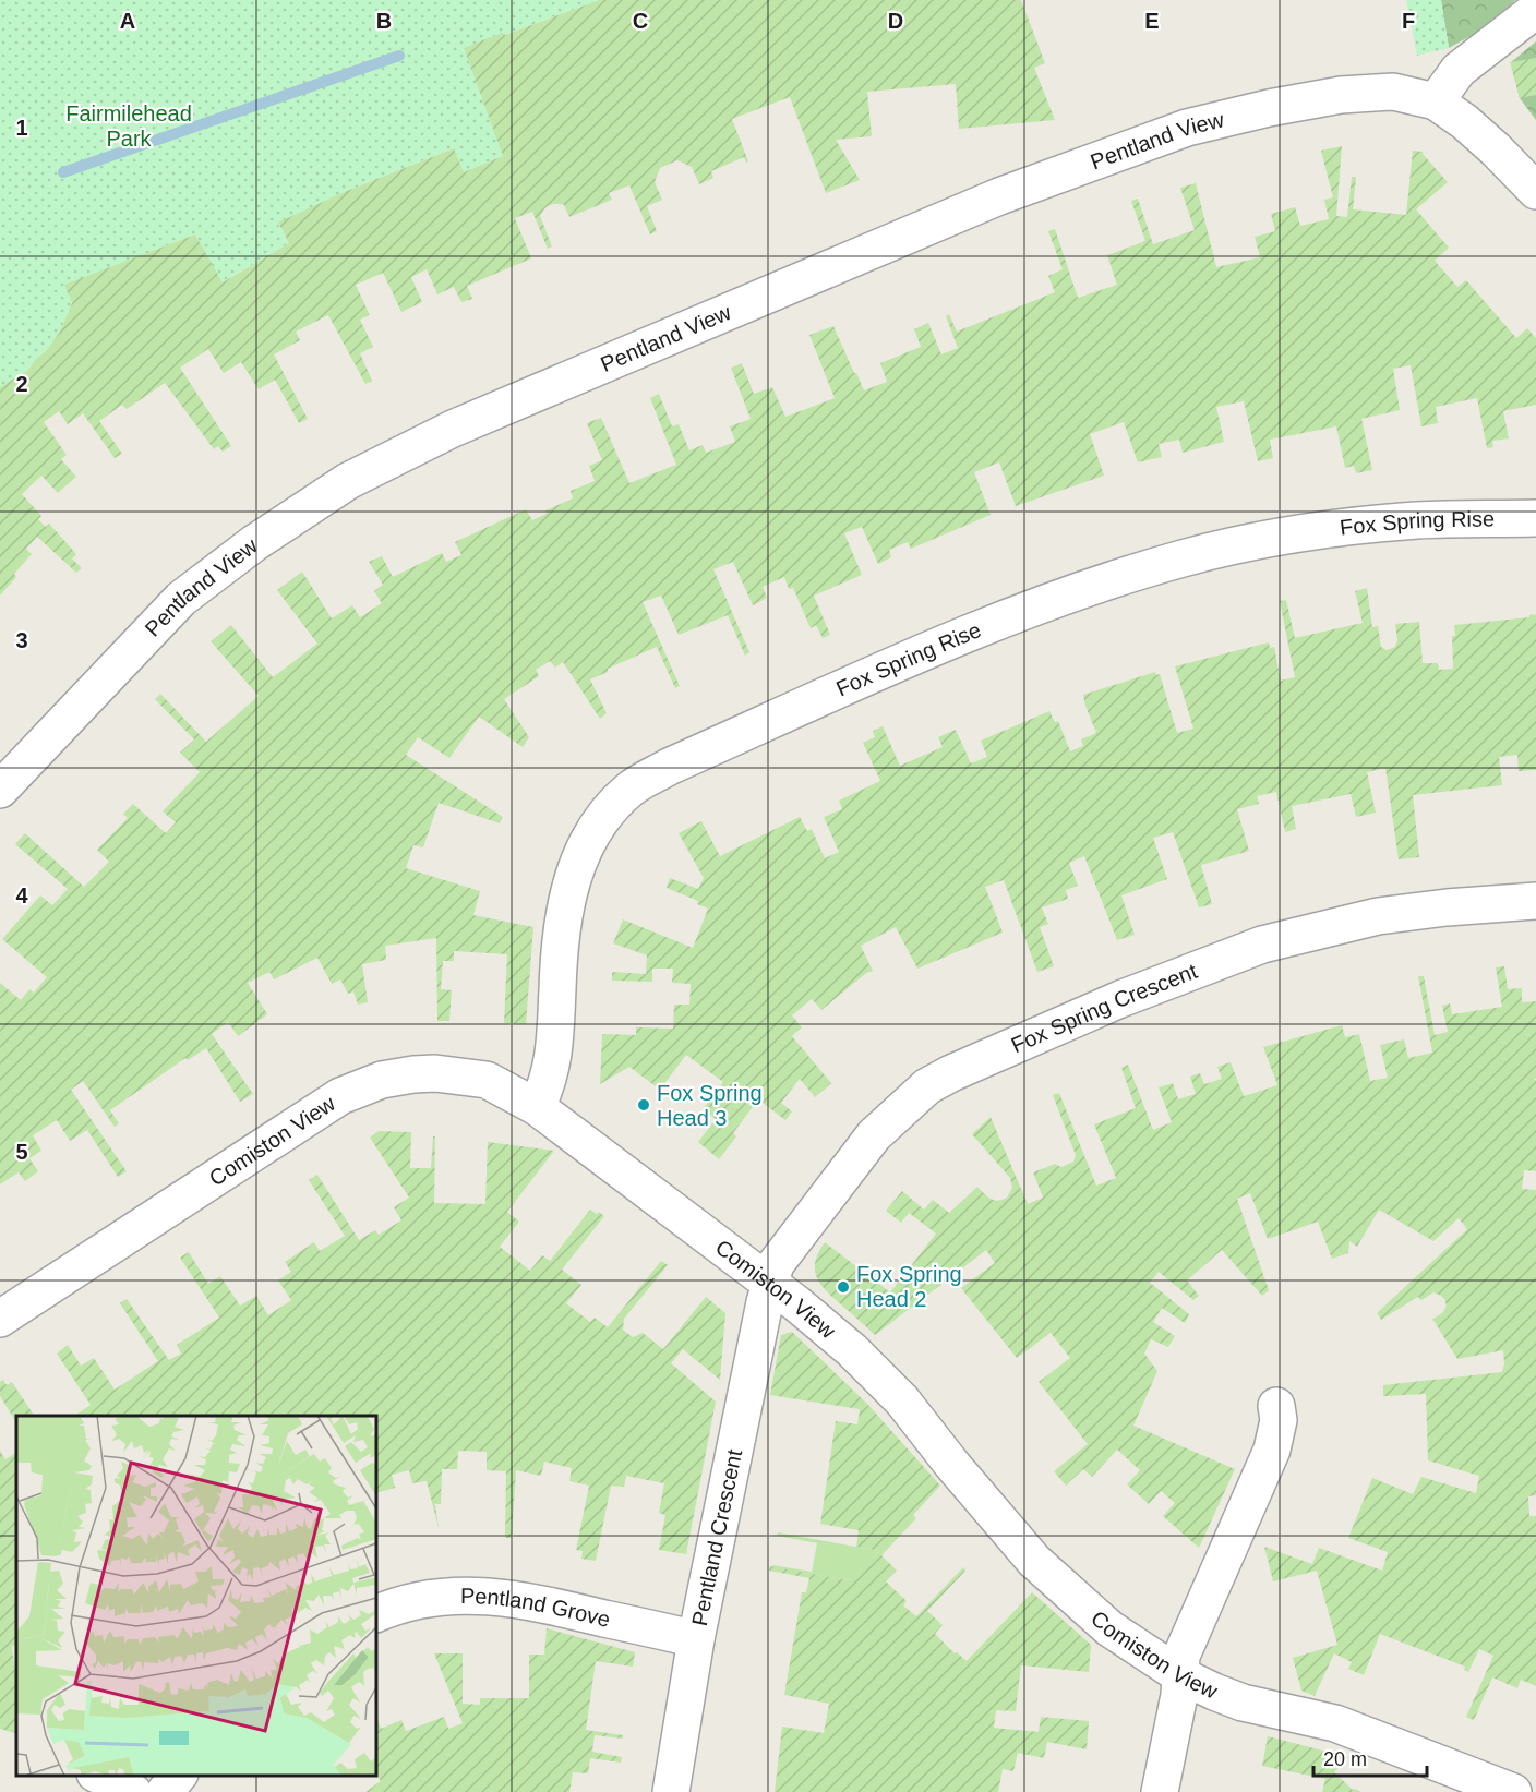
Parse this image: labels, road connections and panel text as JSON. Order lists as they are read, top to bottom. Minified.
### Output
{"streets":{"street":["Pentland View","Fox Spring Rise","Fox Spring Crescent","Comiston View","Pentland Crescent","Pentland Grove"]},"crossings":[["Fox Spring Rise","Comiston View"],["Fox Spring Crescent","Comiston View"],["Fox Spring Crescent","Pentland Crescent"],["Comiston View","Pentland Crescent"],["Pentland Crescent","Pentland Grove"]],"parks":["Fairmilehead Park"],"places":["Fox Spring Head 3","Fox Spring Head 2"],"scale_bar":"20 m","grid":{"columns":["A","B","C","D","E","F"],"rows":["1","2","3","4","5"]}}
